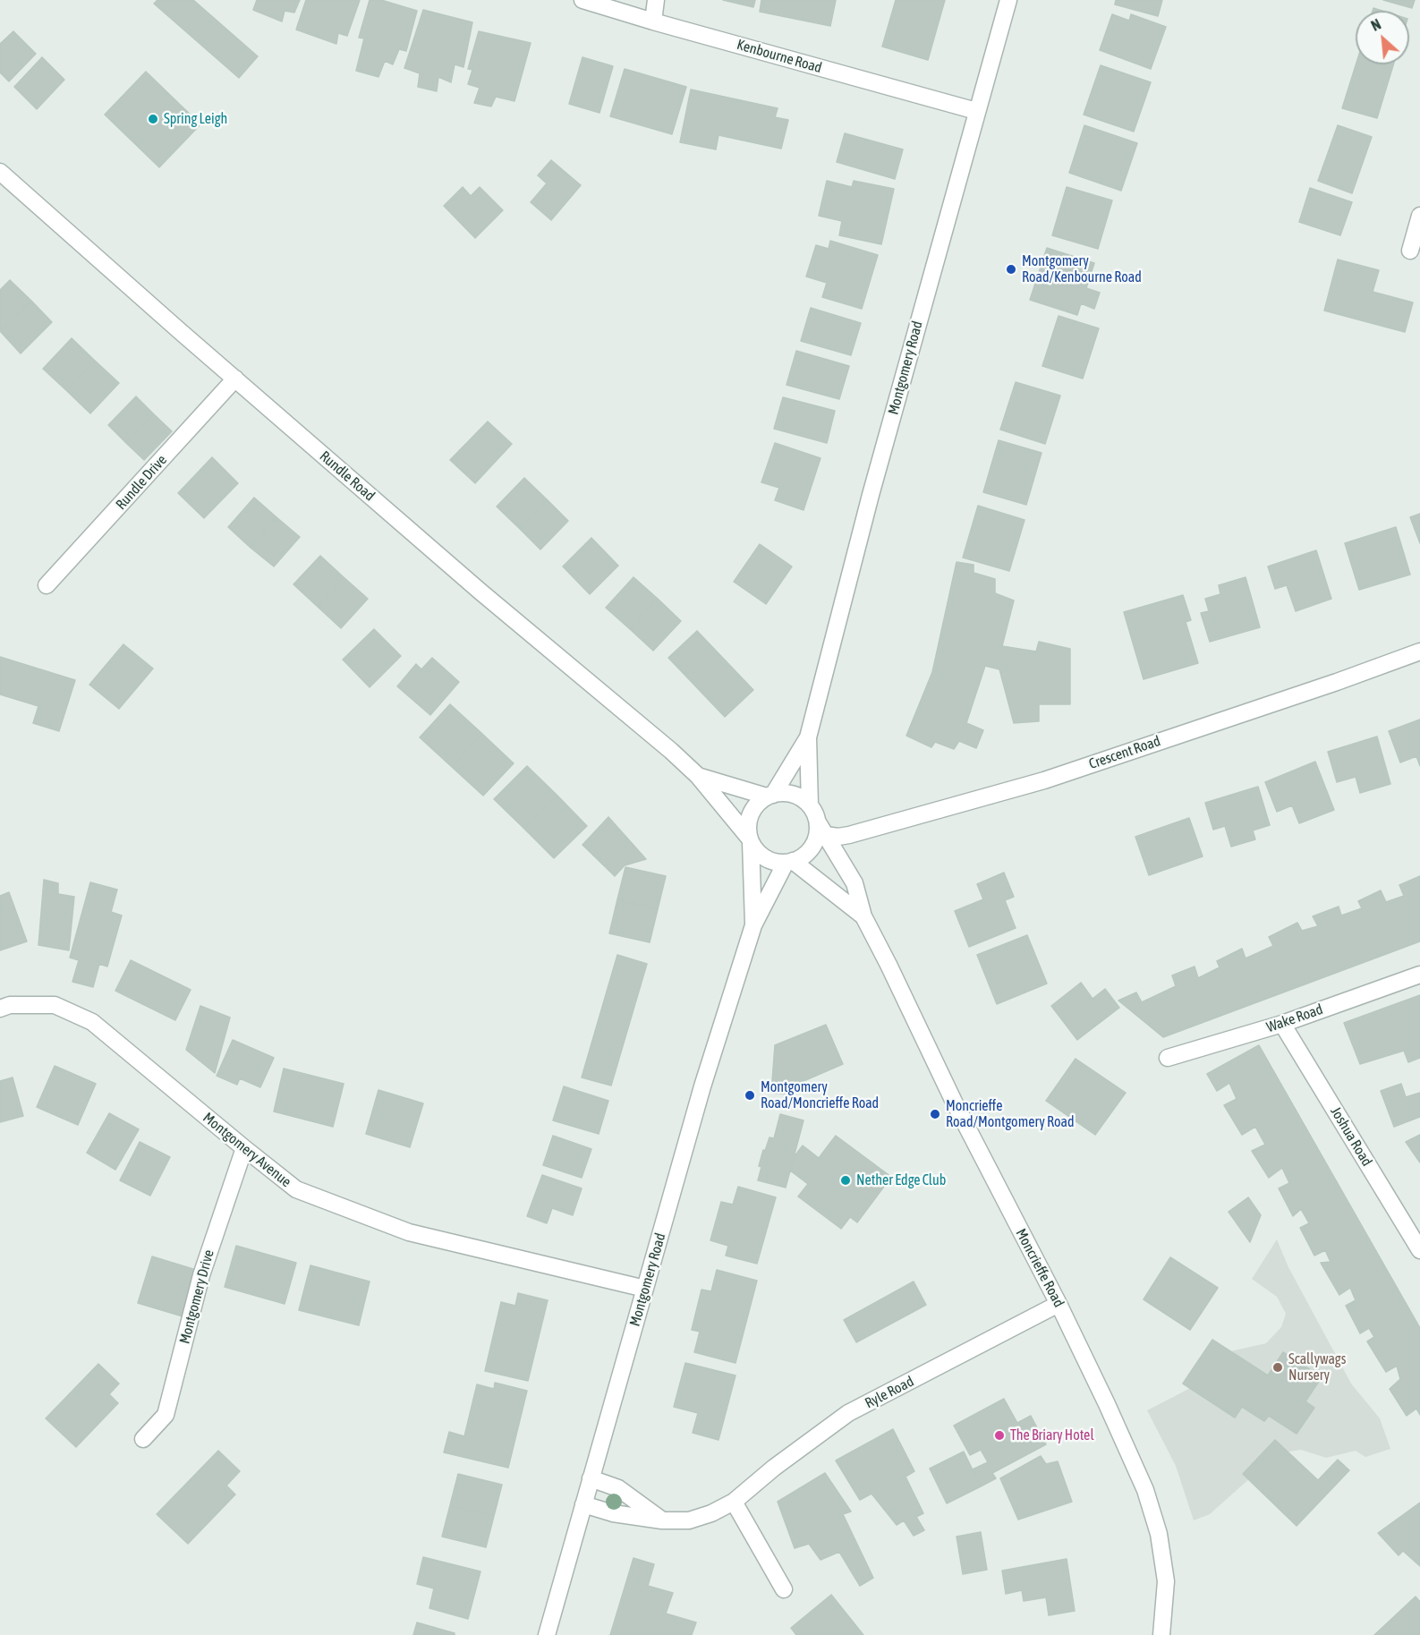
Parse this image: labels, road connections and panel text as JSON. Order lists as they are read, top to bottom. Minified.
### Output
{"streets":{"street":["Kenbourne Road","Montgomery Road","Rundle Road","Rundle Drive","Crescent Road","Wake Road","Joshua Road","Montgomery Avenue","Moncrieffe Road","Montgomery Drive","Ryle Road"]},"crossings":[["Kenbourne Road","Montgomery Road"],["Montgomery Road","Rundle Road"],["Montgomery Road","Crescent Road"],["Montgomery Road","Montgomery Avenue"],["Montgomery Road","Moncrieffe Road"],["Montgomery Road","Ryle Road"],["Rundle Road","Rundle Drive"],["Rundle Road","Crescent Road"],["Rundle Road","Moncrieffe Road"],["Crescent Road","Moncrieffe Road"],["Wake Road","Joshua Road"],["Montgomery Avenue","Montgomery Drive"],["Moncrieffe Road","Ryle Road"]],"places":["Spring Leigh","Montgomery Road/Kenbourne Road","Montgomery Road/Moncrieffe Road","Moncrieffe Road/Montgomery Road","Nether Edge Club","Scallywags Nursery","The Briary Hotel"],"north":"top left"}
